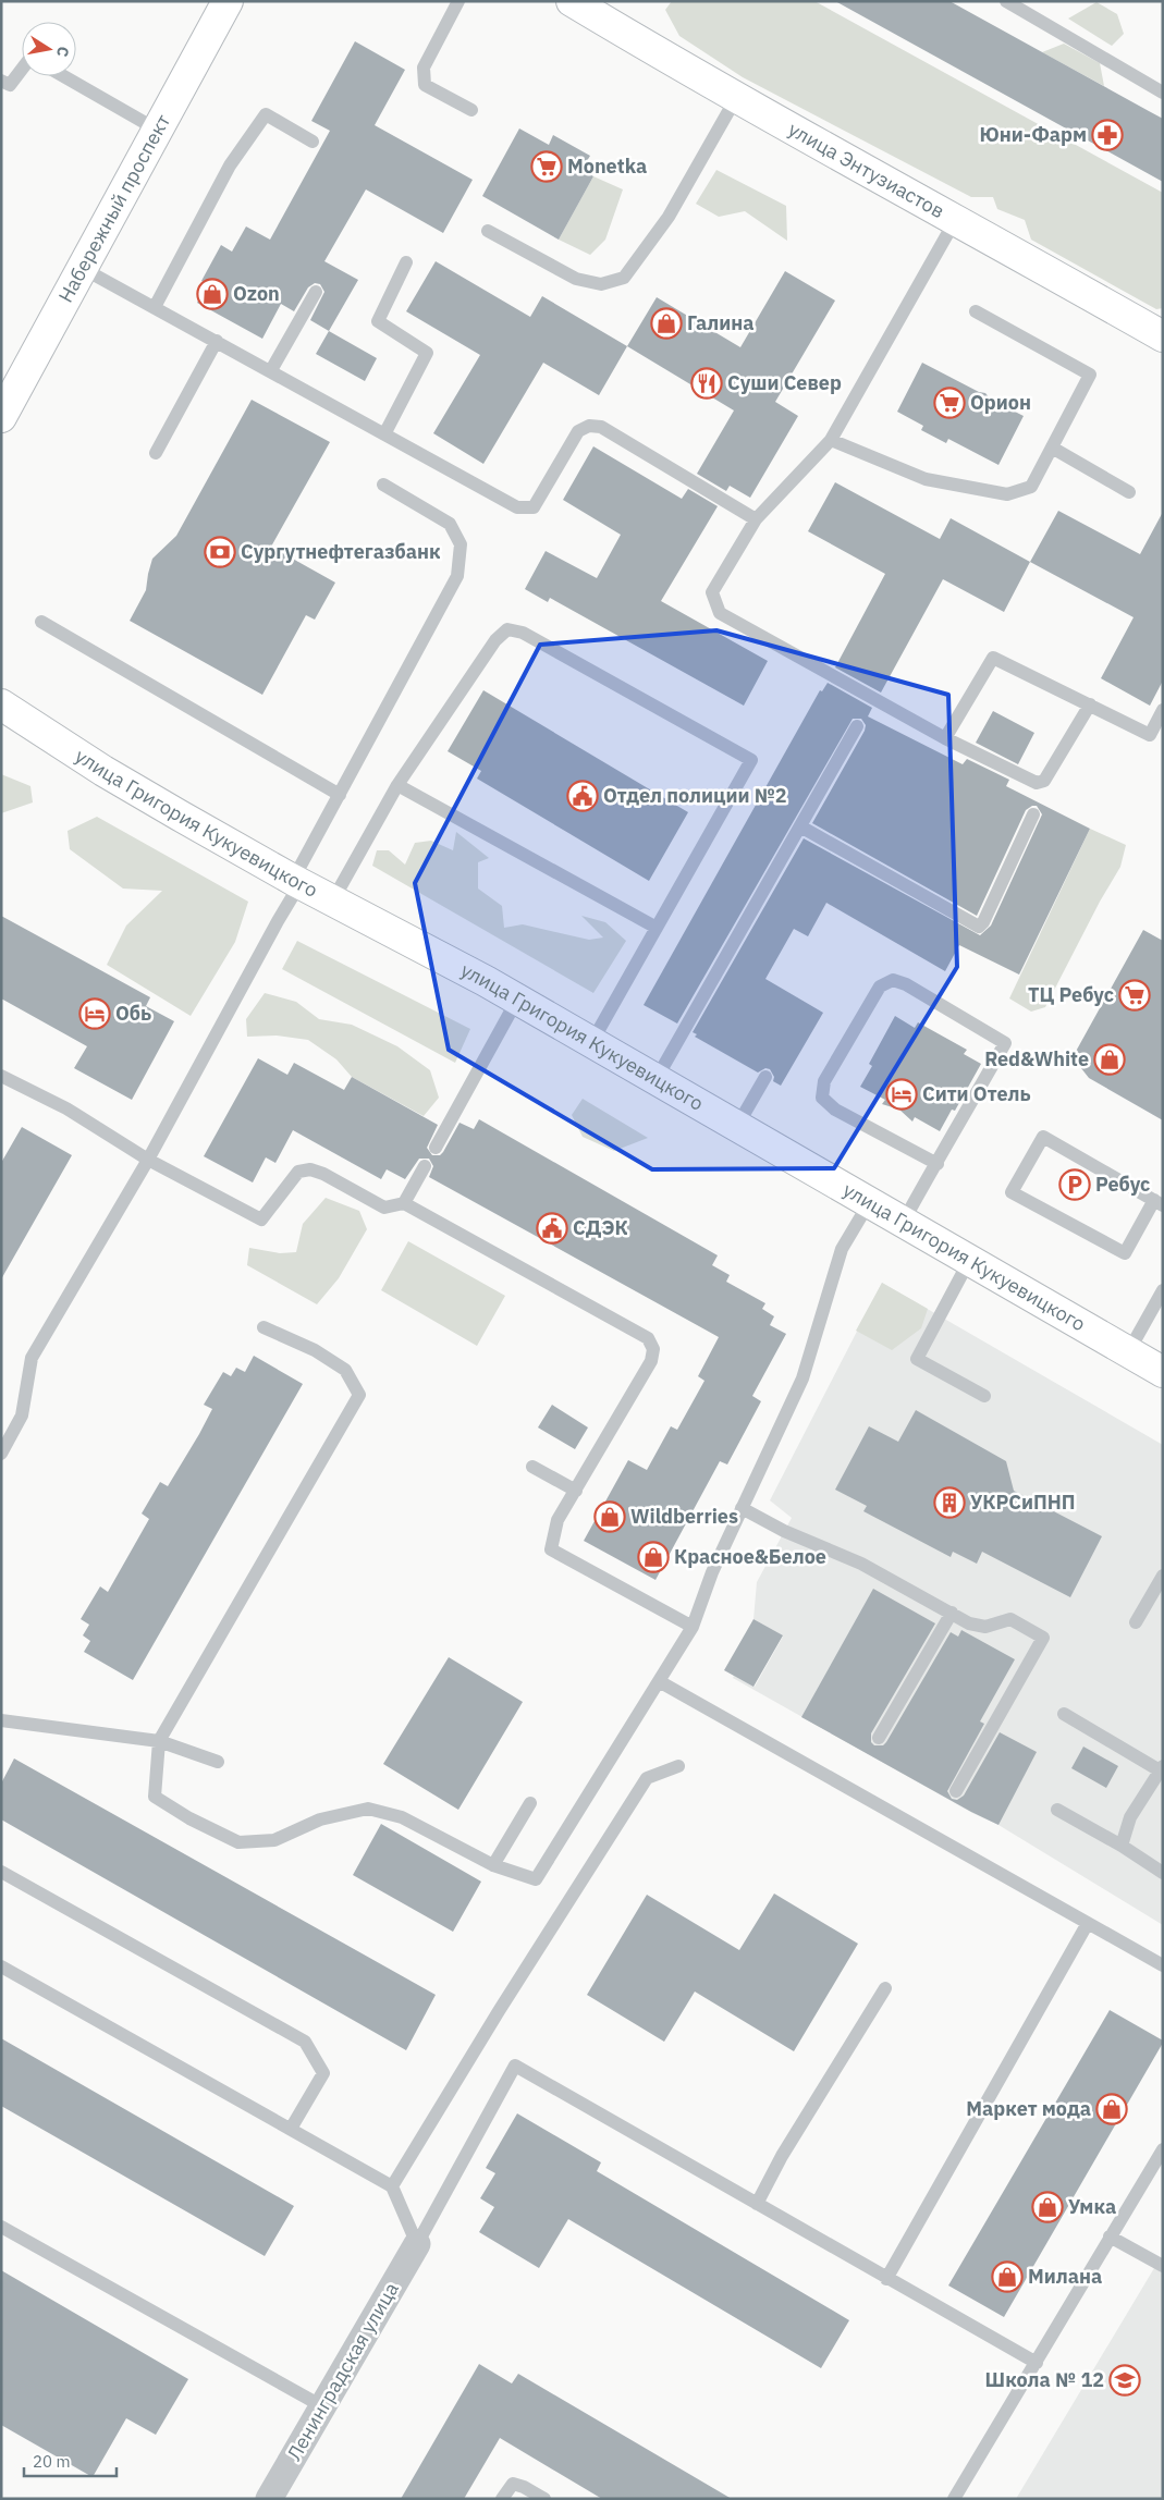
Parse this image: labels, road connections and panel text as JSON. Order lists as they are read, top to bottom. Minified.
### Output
{"streets":{"street":["улица Энтузиастов","Набережный проспект","улица Григория Кукуевицкого","Ленинградская улица"]},"places":{"pharmacy":["Юни-Фарм"],"supermarket":["Monetka","Орион","ТЦ Ребус"],"shop":["Ozon","Галина","Red&White","Wildberries","Красное&Белое","Маркет мода","Умка","Милана"],"restaurant":["Суши Север"],"bank":["Сургутнефтегазбанк"],"public building":["Отдел полиции №2","СДЭК"],"hotel":["Обь","Сити Отель"],"parking":["Ребус"],"building":["УКРСиПНП"],"school or university":["Школа № 12"]},"scale_bar":"20 m","north":"right"}
